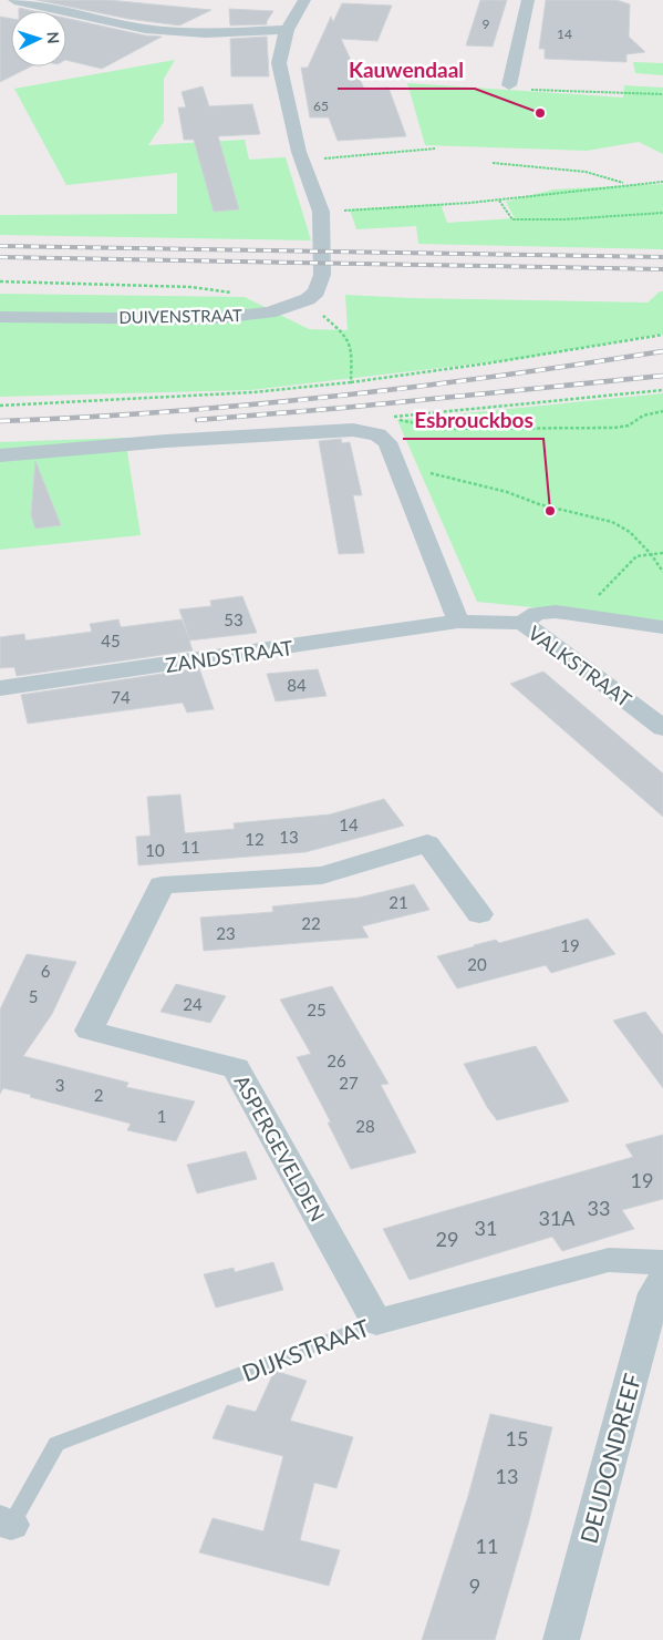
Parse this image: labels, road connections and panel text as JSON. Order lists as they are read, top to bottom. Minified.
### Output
{"streets":{"street":["DUIVENSTRAAT","ZANDSTRAAT","VALKSTRAAT","ASPERGEVELDEN","DIJKSTRAAT","DEUDONDREEF"]},"crossings":[["ZANDSTRAAT","VALKSTRAAT"],["ASPERGEVELDEN","DIJKSTRAAT"]],"places":["Kauwendaal","Esbrouckbos"],"house_numbers":["9","14","65","53","45","84","74","14","13","12","11","10","21","22","23","19","20","6","5","24","25","26","27","3","2","1","28","19","33","31A","31","29","15","13","11","9"],"north":"right"}
